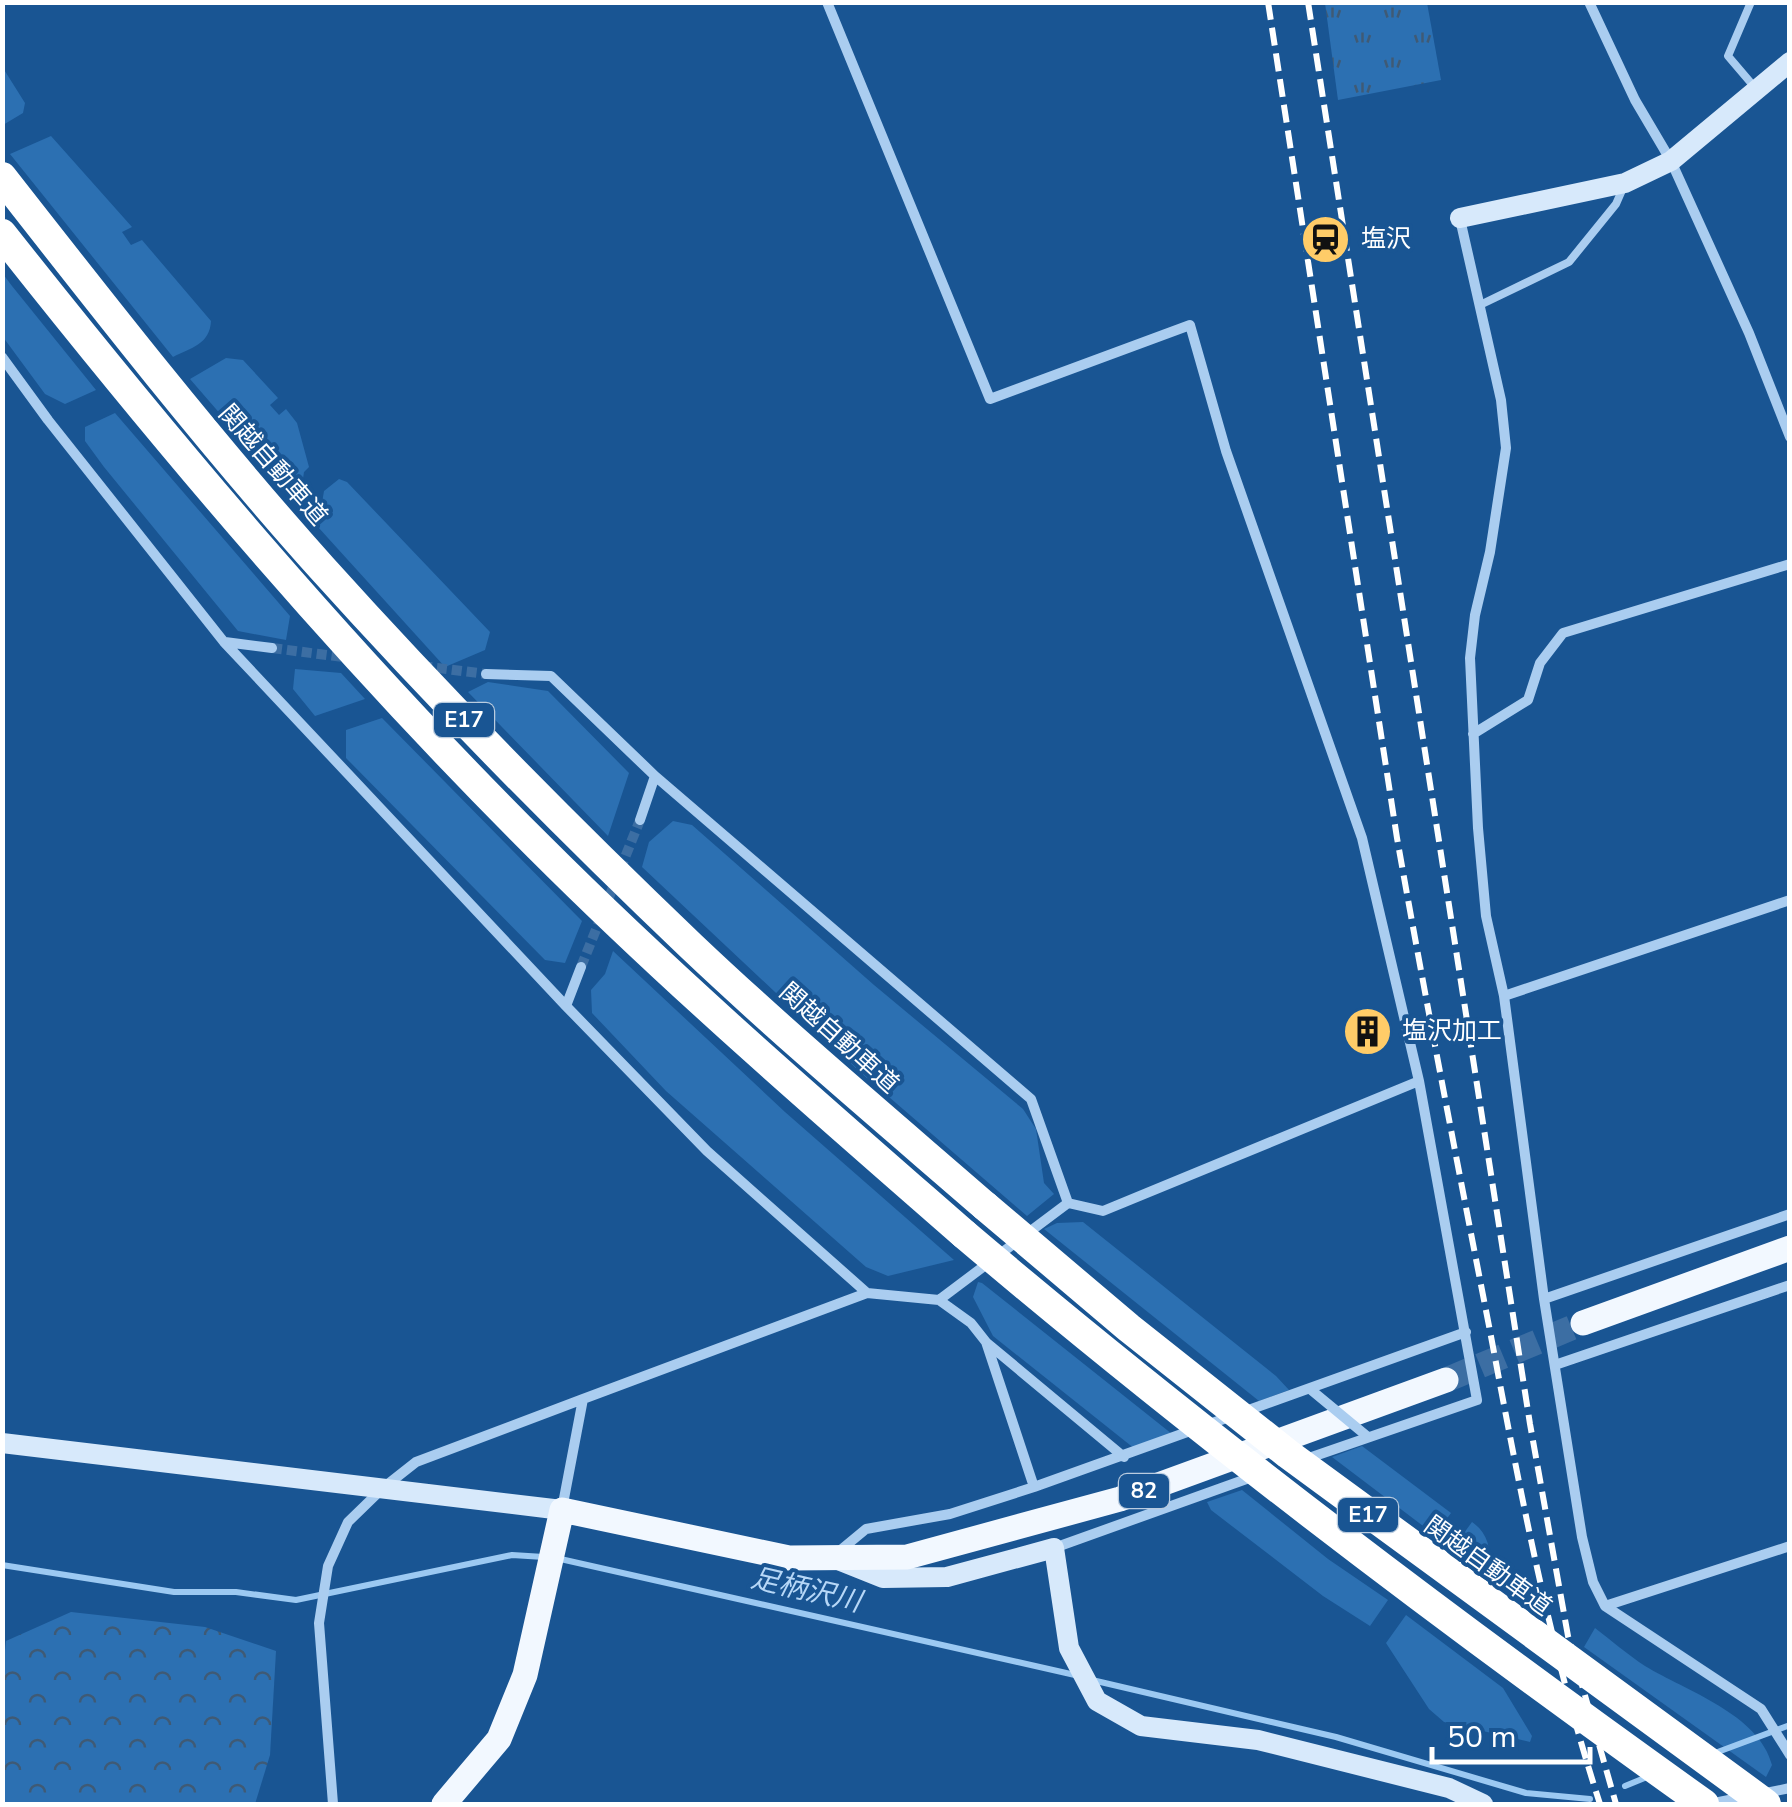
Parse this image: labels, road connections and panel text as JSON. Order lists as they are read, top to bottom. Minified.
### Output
{"streets":{"highway":["関越自動車道","E17"],"main road":["82"]},"water":["足柄沢川"],"places":{"station":["塩沢"],"building":["塩沢加工"]},"scale_bar":"50 m"}
